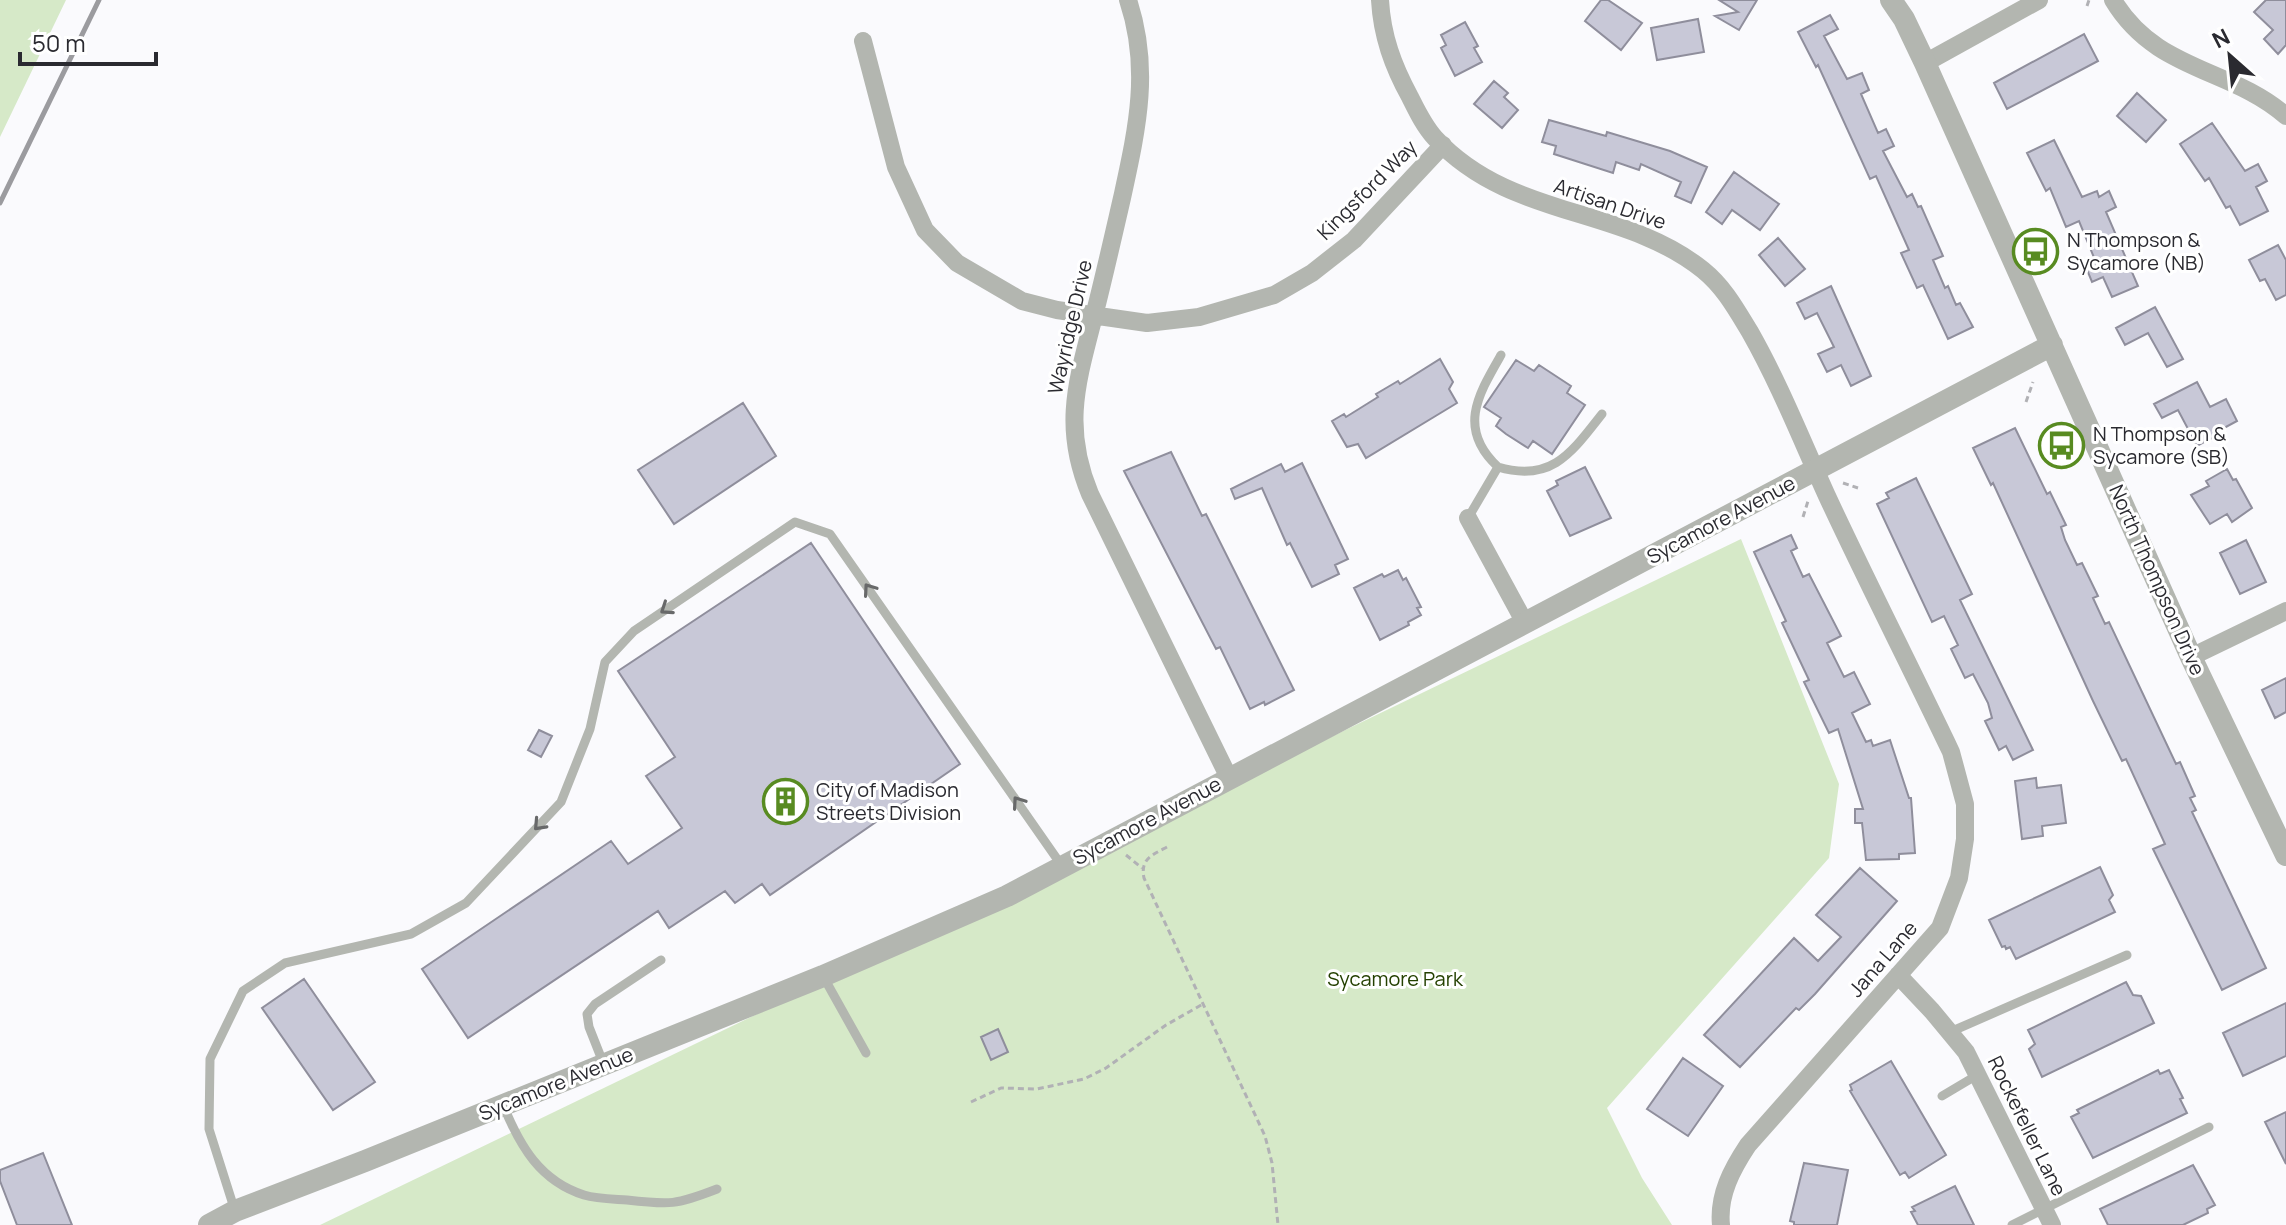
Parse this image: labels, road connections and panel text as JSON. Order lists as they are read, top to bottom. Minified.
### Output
{"streets":{"street":["Kingsford Way","Artisan Drive","Wayridge Drive","Sycamore Avenue","North Thompson Drive","Jana Lane","Rockefeller Lane"]},"crossings":[["Kingsford Way","Artisan Drive"],["Kingsford Way","Wayridge Drive"],["Artisan Drive","Sycamore Avenue"],["Artisan Drive","Jana Lane"],["Wayridge Drive","Sycamore Avenue"],["Sycamore Avenue","North Thompson Drive"],["Sycamore Avenue","Jana Lane"],["Jana Lane","Rockefeller Lane"]],"parks":["Sycamore Park"],"places":{"bus stop":["N Thompson & Sycamore (NB)","N Thompson & Sycamore (SB)"],"building":["City of Madison Streets Division"]},"scale_bar":"50 m","north":"top left"}
